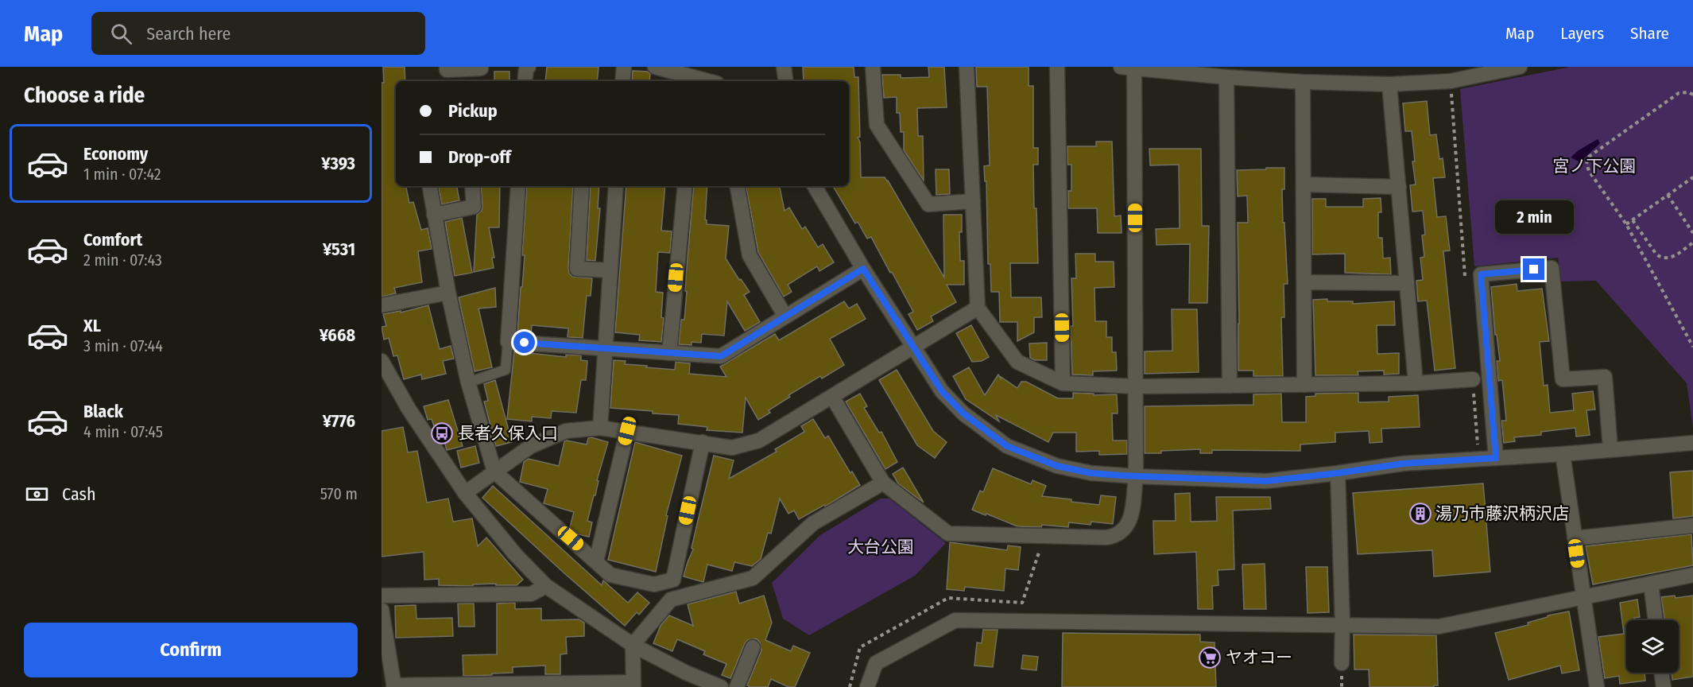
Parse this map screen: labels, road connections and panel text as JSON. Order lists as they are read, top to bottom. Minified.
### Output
{"parks":["宮ノ下公園","大台公園"],"places":{"bus stop":["長者久保入口"],"building":["湯乃市藤沢柄沢店"],"supermarket":["ヤオコー"]},"page":{"header":"Map","search":"Search here","nav":["Map","Layers","Share"],"heading":"Choose a ride","banner":["Pickup","Drop-off"],"list":[{"name":"Economy","note":"1 min · 07:42","value":"¥393"},{"name":"Comfort","note":"2 min · 07:43","value":"¥531"},{"name":"XL","note":"3 min · 07:44","value":"¥668"},{"name":"Black","note":"4 min · 07:45","value":"¥776"}],"bubble":"2 min","pay":["Cash","570 m"],"buttons":"Confirm"}}
